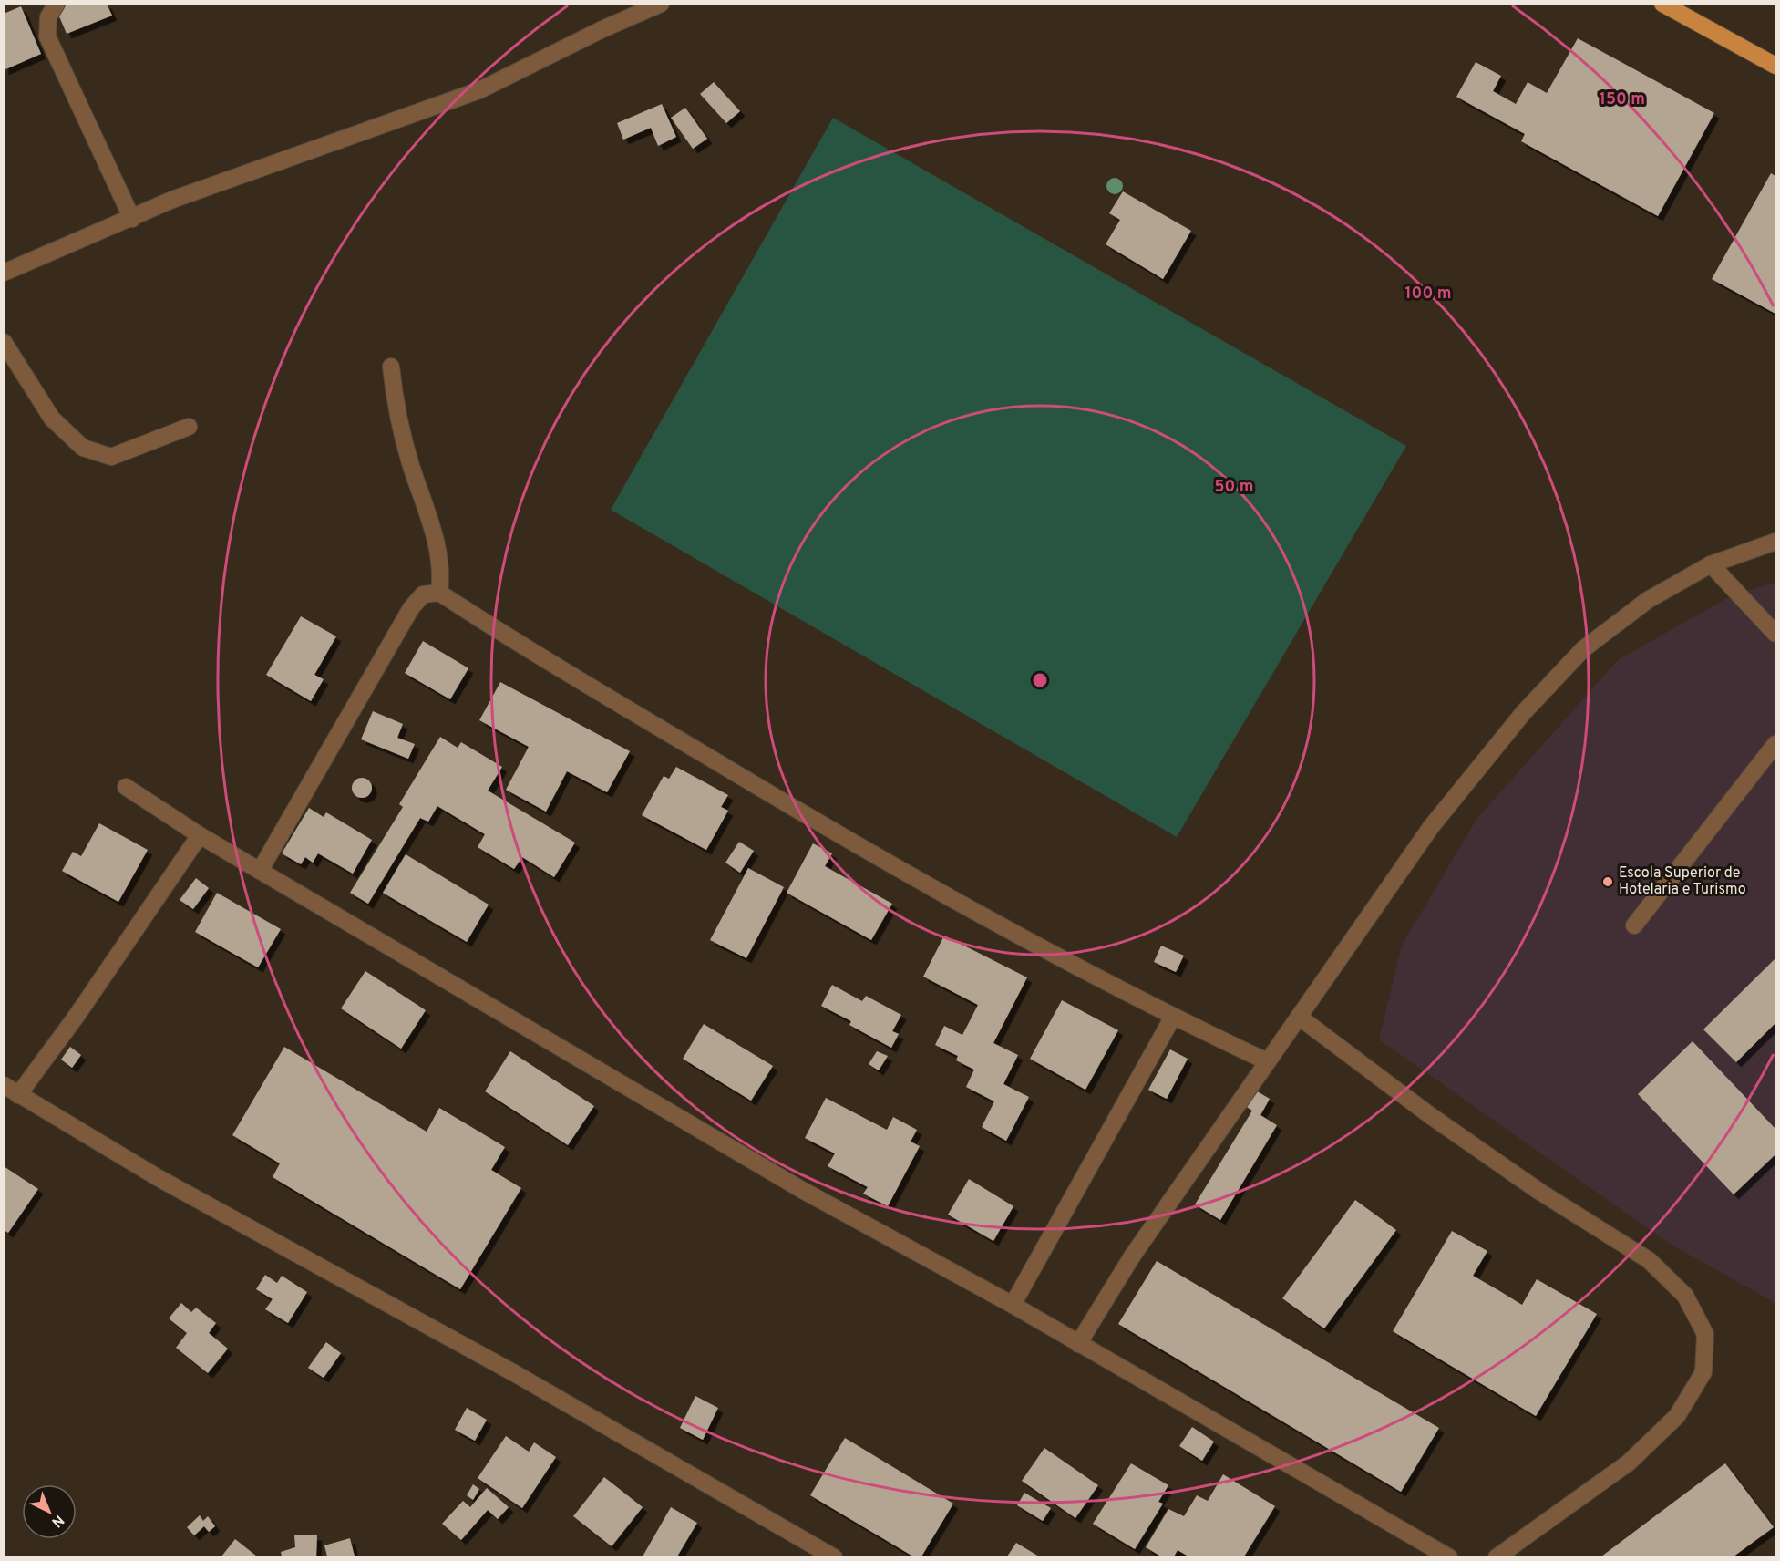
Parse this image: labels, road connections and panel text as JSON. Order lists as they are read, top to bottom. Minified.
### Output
{"places":["Escola Superior de Hotelaria e Turismo"],"north":"bottom right","rings":["150 m","100 m","50 m"]}
